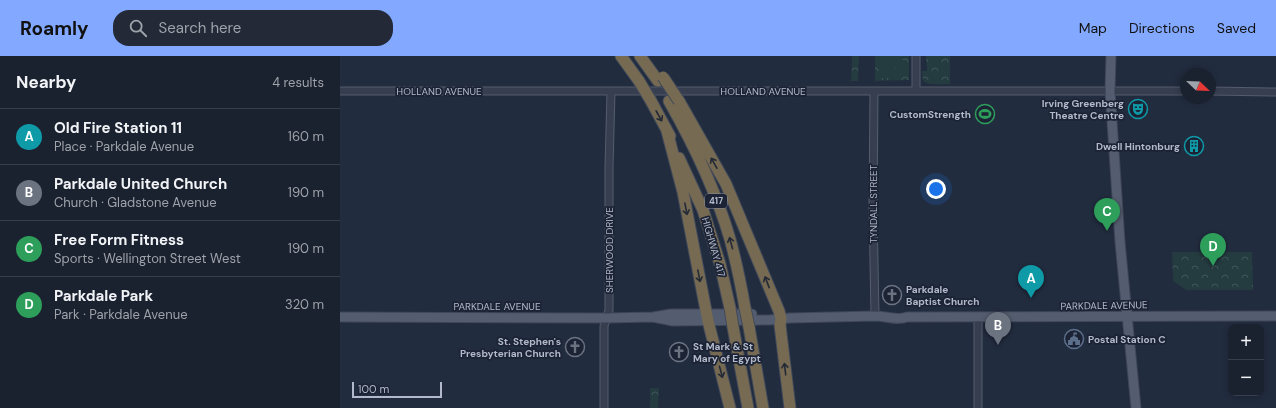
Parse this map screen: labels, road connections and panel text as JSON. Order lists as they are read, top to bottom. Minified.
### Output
{"streets":{"highway":["417","HIGHWAY 417"],"main road":["PARKDALE AVENUE"],"street":["HOLLAND AVENUE","TYNDALL STREET","SHERWOOD DRIVE"]},"crossings":[["HOLLAND AVENUE","TYNDALL STREET"],["HOLLAND AVENUE","SHERWOOD DRIVE"],["TYNDALL STREET","PARKDALE AVENUE"],["SHERWOOD DRIVE","PARKDALE AVENUE"]],"places":{"theatre":["Irving Greenberg Theatre Centre"],"sports":["CustomStrength"],"building":["Dwell Hintonburg"],"church":["Parkdale Baptist Church","St. Stephen's Presbyterian Church","St Mark & St Mary of Egypt"],"public building":["Postal Station C"]},"scale_bar":"100 m","north":"bottom right","page":{"header":"Roamly","search":"Search here","nav":["Map","Directions","Saved"],"heading":["Nearby","4 results"],"list":[{"mark":"A","name":"Old Fire Station 11","note":"Place · Parkdale Avenue","value":"160 m"},{"mark":"B","name":"Parkdale United Church","note":"Church · Gladstone Avenue","value":"190 m"},{"mark":"C","name":"Free Form Fitness","note":"Sports · Wellington Street West","value":"190 m"},{"mark":"D","name":"Parkdale Park","note":"Park · Parkdale Avenue","value":"320 m"}],"pins":["C","D","A","B"],"map_buttons":["+","−"],"scale":"100 m"}}
